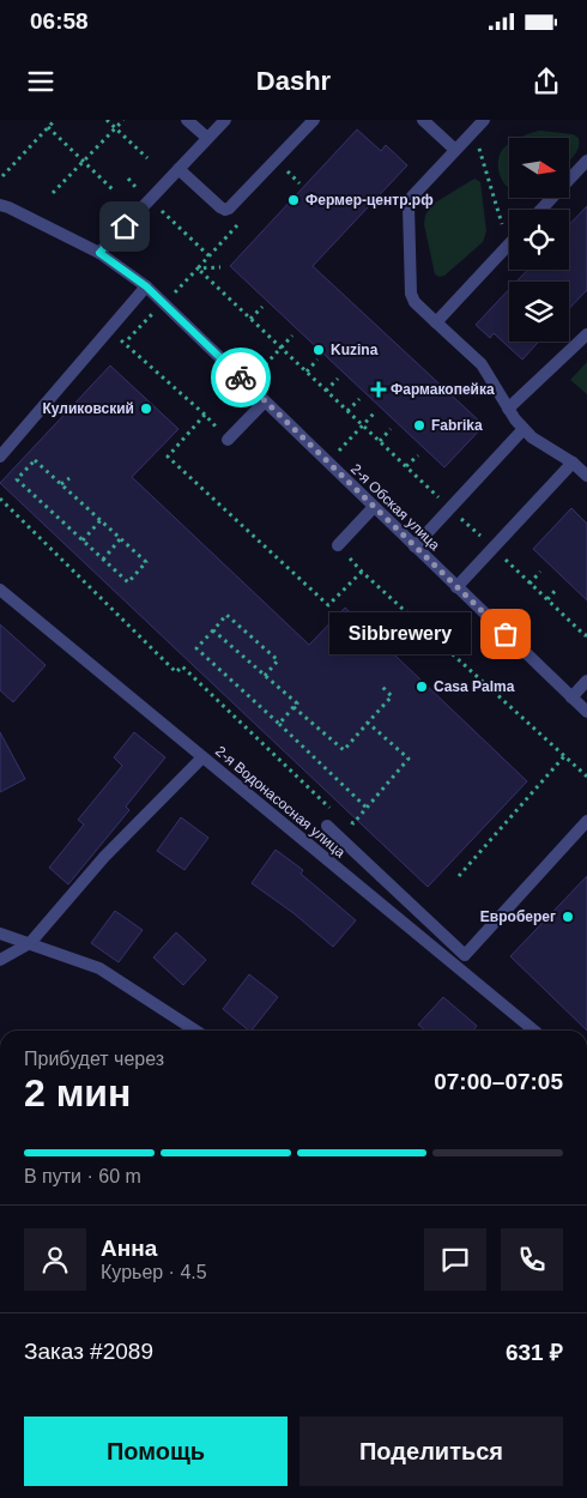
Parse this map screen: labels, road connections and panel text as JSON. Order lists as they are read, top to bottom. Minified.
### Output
{"streets":{"street":["2-я Обская улица","2-я Водонасосная улица"]},"places":{"other":["Фермер-центр.рф","Kuzina","Куликовский","Fabrika","Sibbrewery","Casa Palma","Евроберег"],"health":["Фармакопейка"]},"north":"right","page":{"status":"06:58","header":"Dashr","bubble":"Sibbrewery","heading":["2 мин","Прибудет через","07:00–07:05"],"panel":["Анна","Курьер · 4.5","Заказ #2089","631 ₽"],"bar":"В пути · 60 m","buttons":["Помощь","Поделиться"]}}
